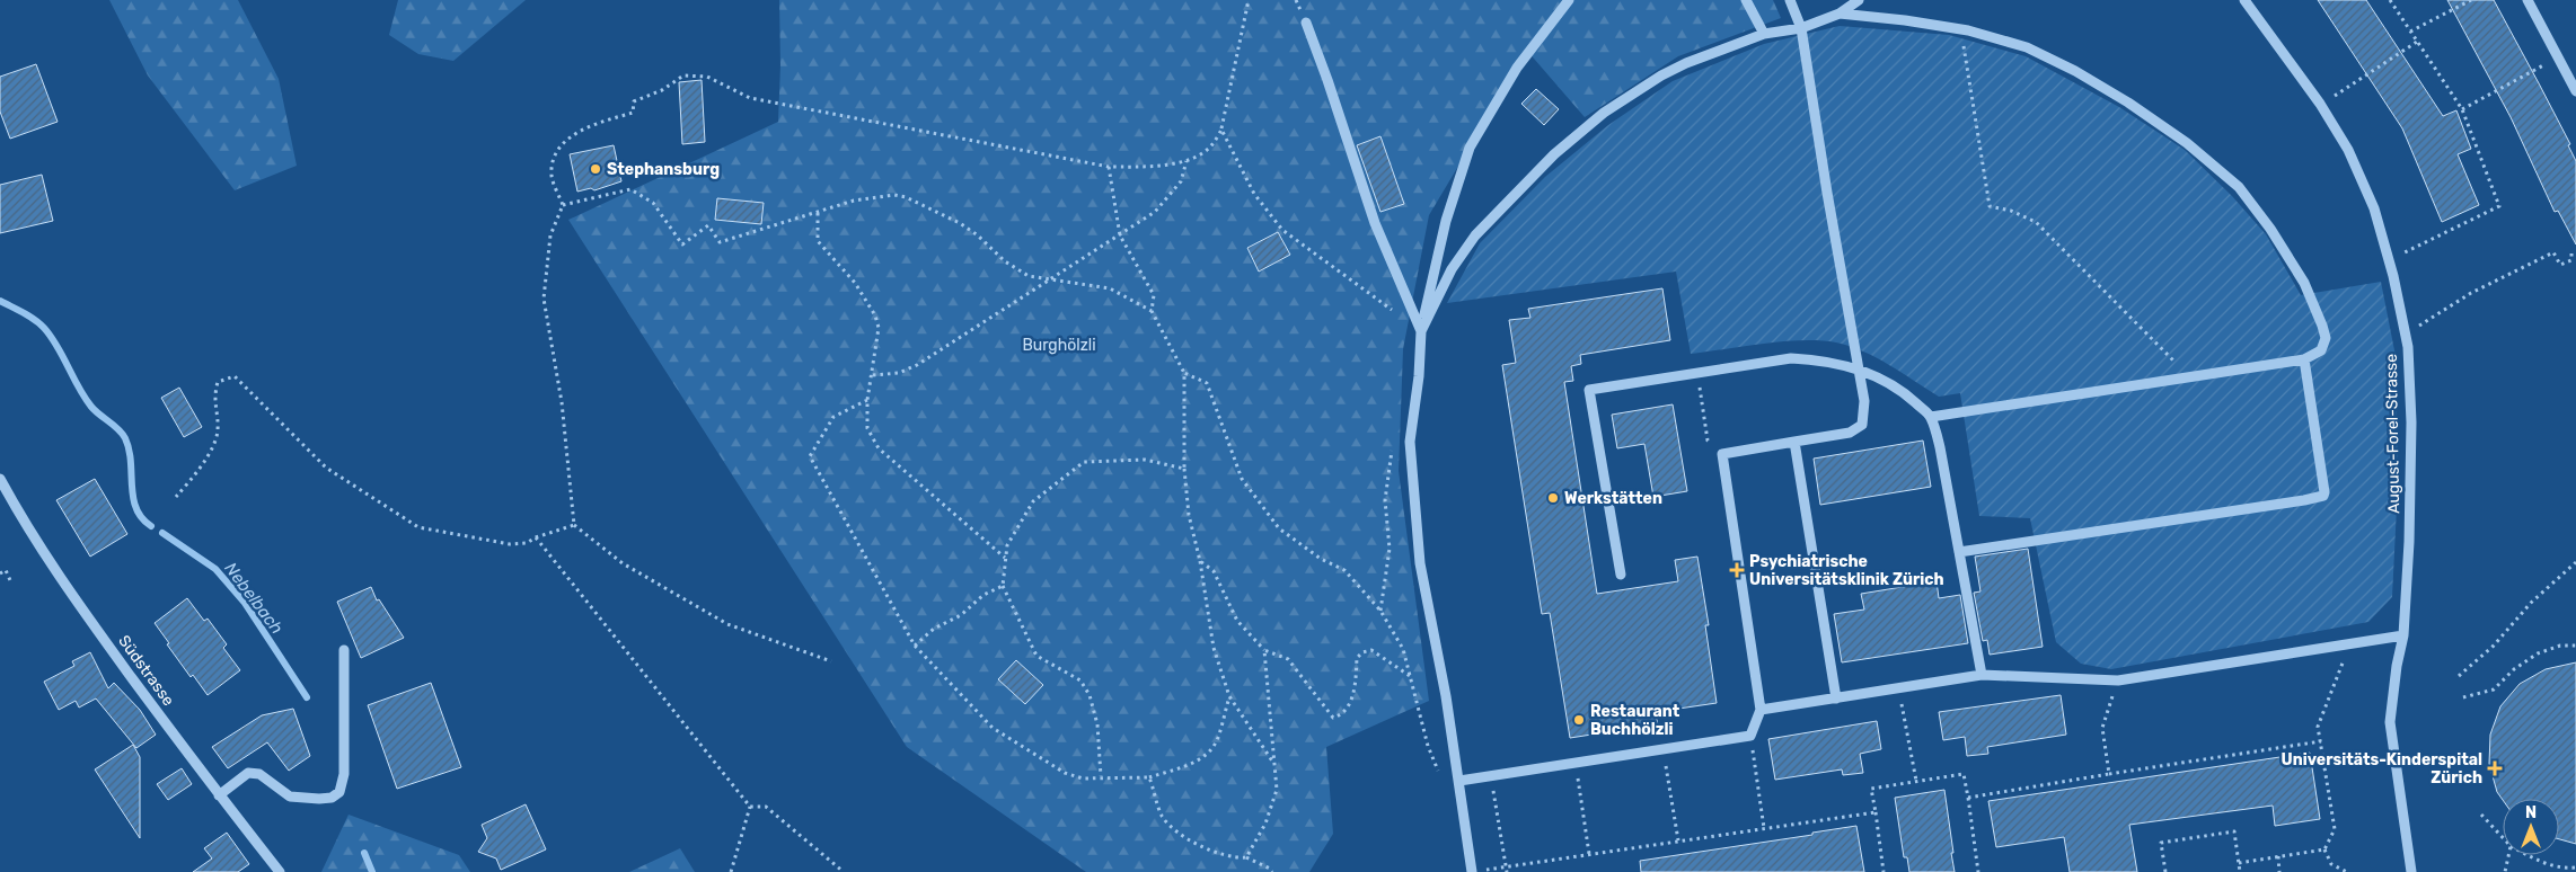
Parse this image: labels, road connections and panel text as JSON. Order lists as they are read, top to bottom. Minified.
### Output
{"streets":{"street":["August-Forel-Strasse","Südstrasse"]},"water":["Nebelbach"],"parks":["Burghölzli"],"places":{"other":["Stephansburg","Werkstätten","Restaurant Buchhölzli"],"health":["Psychiatrische Universitätsklinik Zürich","Universitäts-Kinderspital Zürich"]},"north":"top"}
